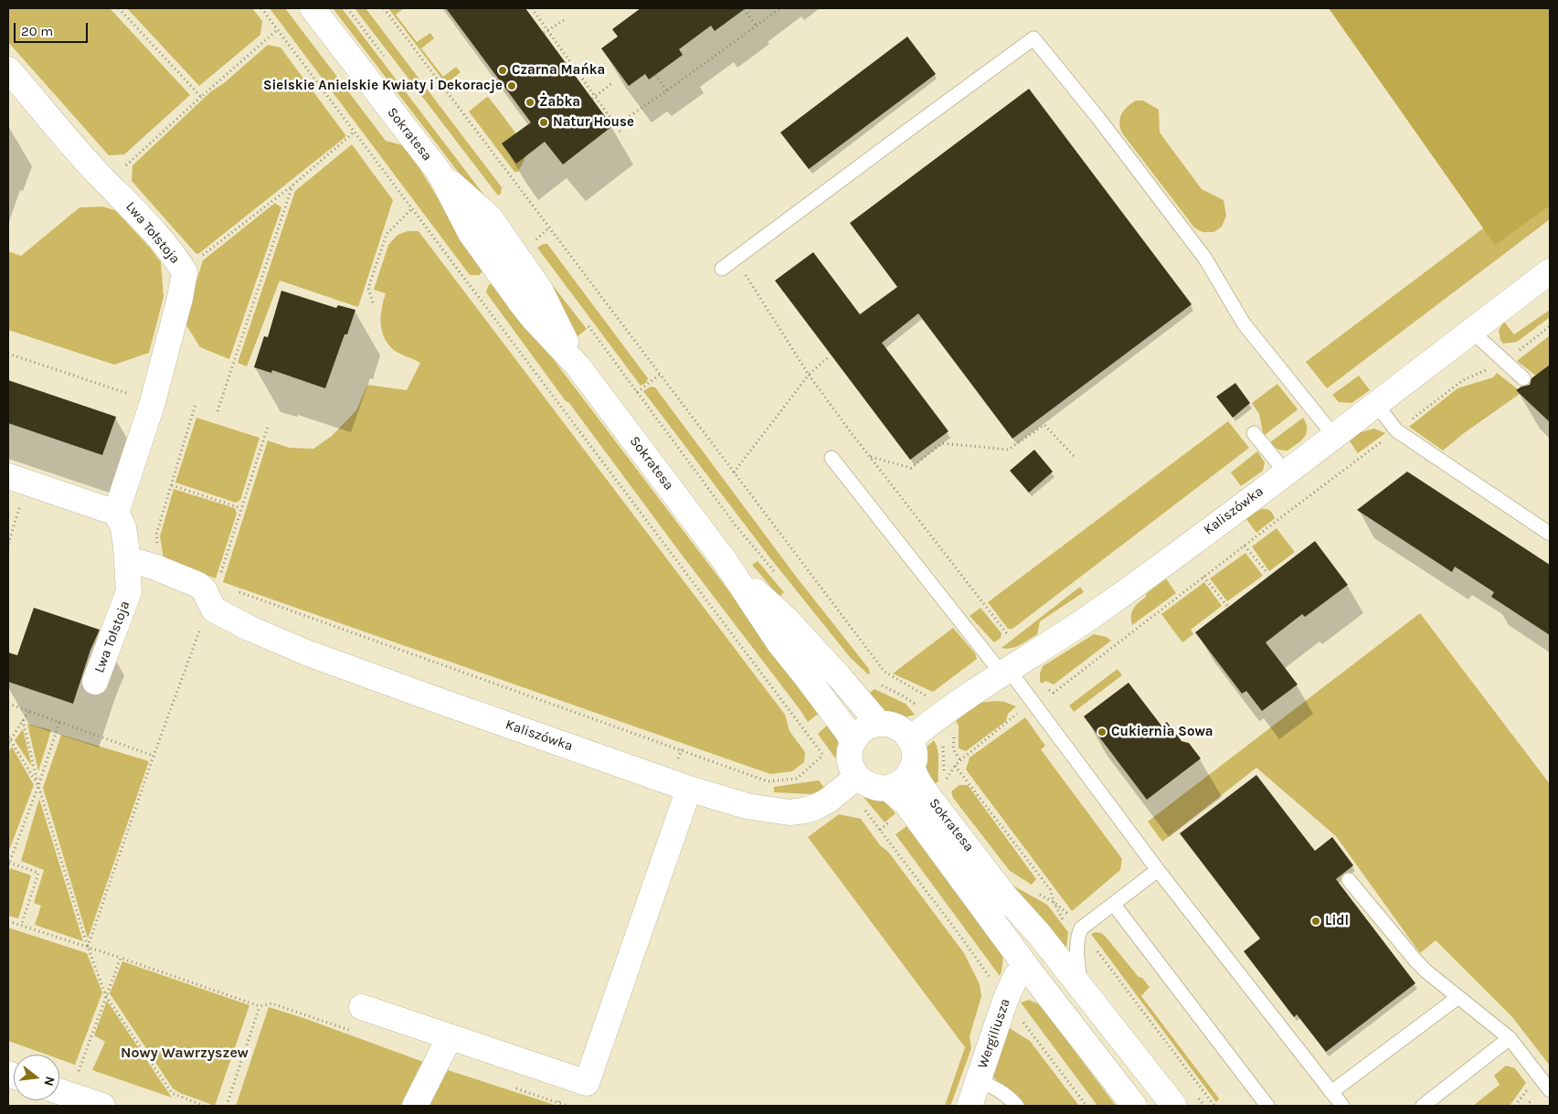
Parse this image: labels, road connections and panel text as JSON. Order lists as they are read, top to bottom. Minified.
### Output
{"streets":{"street":["Sokratesa","Lwa Tołstoja","Kaliszówka","Wergiliusza"]},"crossings":[["Sokratesa","Kaliszówka"],["Sokratesa","Wergiliusza"]],"districts":["Nowy Wawrzyszew"],"places":["Czarna Mańka","Sielskie Anielskie Kwiaty i Dekoracje","Żabka","Natur House","Cukiernia Sowa","Lidl"],"scale_bar":"20 m","north":"right"}
